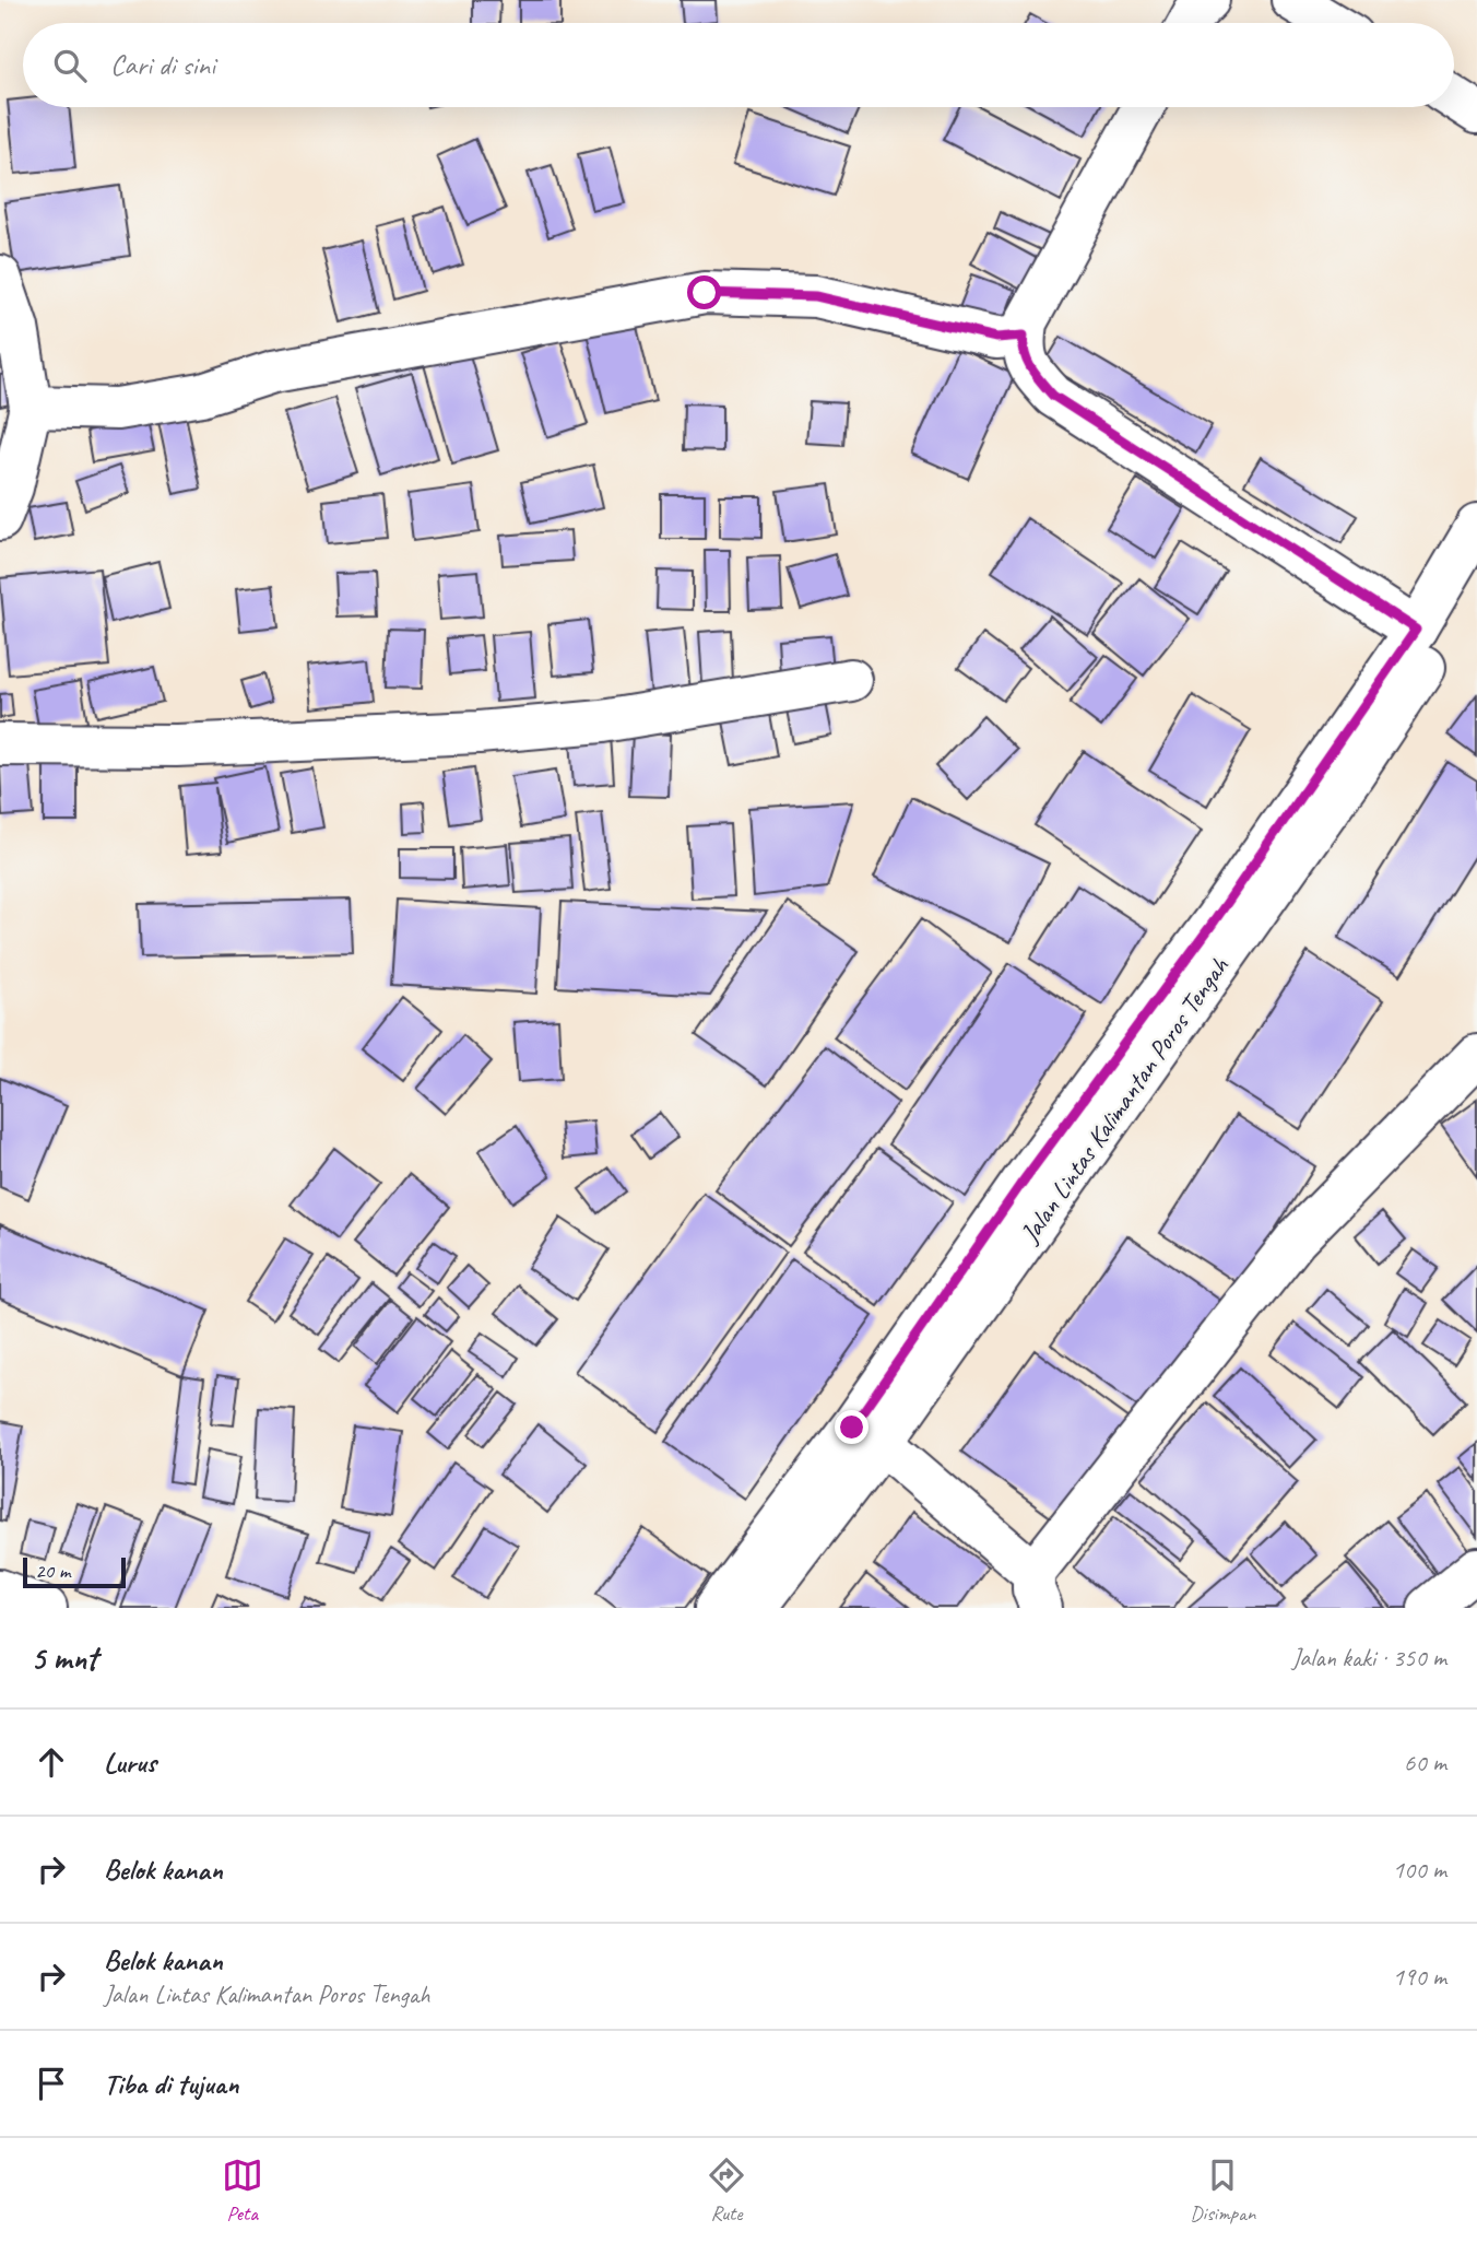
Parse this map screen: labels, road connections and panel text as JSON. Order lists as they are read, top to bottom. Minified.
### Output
{"streets":{"street":["Jalan Lintas Kalimantan Poros Tengah"]},"scale_bar":"20 m","page":{"search":"Cari di sini","scale":"20 m","heading":["5 mnt","Jalan kaki · 350 m"],"list":[["Lurus","60 m"],["Belok kanan","100 m"],["Belok kanan","Jalan Lintas Kalimantan Poros Tengah","190 m"],"Tiba di tujuan"],"nav":["Peta","Rute","Disimpan"]}}
